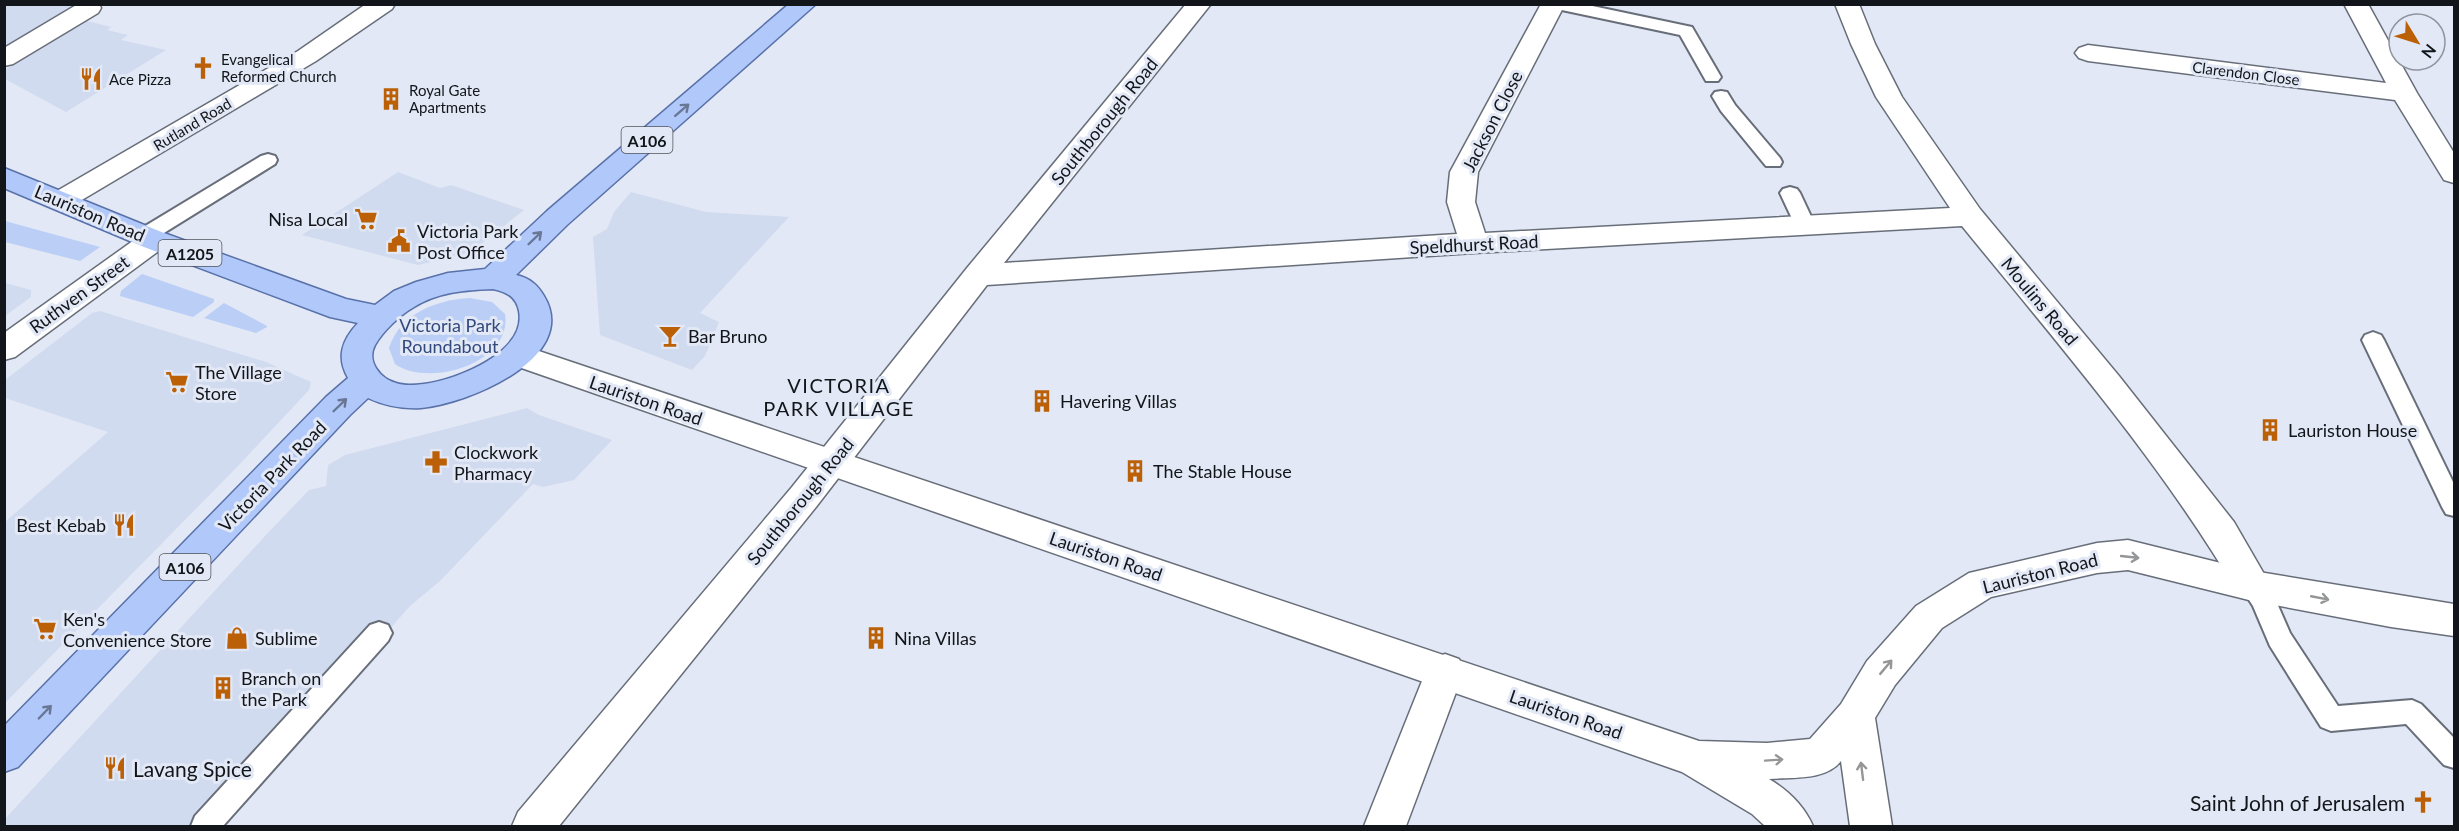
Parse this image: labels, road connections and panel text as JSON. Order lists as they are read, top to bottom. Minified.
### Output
{"streets":{"main road":["A106","Lauriston Road","A1205","Victoria Park Road"],"street":["Clarendon Close","Southborough Road","Jackson Close","Rutland Road","Speldhurst Road","Ruthven Street","Moulins Road"]},"crossings":[["Southborough Road","Lauriston Road"],["Southborough Road","Speldhurst Road"],["Jackson Close","Speldhurst Road"],["Rutland Road","Lauriston Road"],["A106","Lauriston Road"],["A106","Victoria Park Road"],["Lauriston Road","Ruthven Street"],["Lauriston Road","Moulins Road"],["Lauriston Road","Victoria Park Road"],["Speldhurst Road","Moulins Road"]],"one_way":["Victoria Park Road"],"districts":["VICTORIA PARK VILLAGE"],"parks":["Victoria Park Roundabout"],"places":{"church":["Evangelical Reformed Church","Saint John of Jerusalem"],"restaurant":["Ace Pizza","Best Kebab","Lavang Spice"],"building":["Royal Gate Apartments","Havering Villas","Lauriston House","The Stable House","Nina Villas","Branch on the Park"],"supermarket":["Nisa Local","The Village Store","Ken's Convenience Store"],"public building":["Victoria Park Post Office"],"bar":["Bar Bruno"],"pharmacy":["Clockwork Pharmacy"],"shop":["Sublime"]},"north":"bottom right"}
